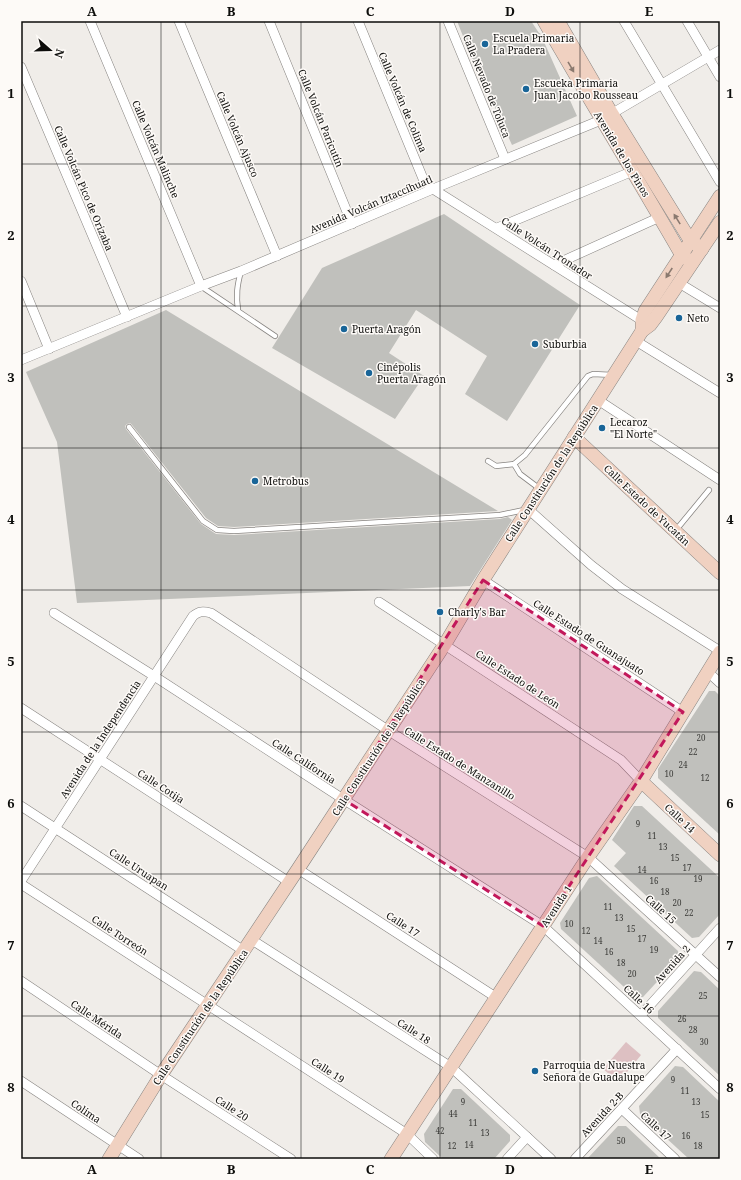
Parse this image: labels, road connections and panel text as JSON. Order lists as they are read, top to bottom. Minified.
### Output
{"streets":{"street":["Calle Nevado de Toluca","Calle Volcán de Colima","Calle Volcán Paricutín","Calle Volcán Ajusco","Calle Volcán Malinche","Avenida de los Pinos","Calle Volcán Pico de Orizaba","Avenida Volcán Iztaccíhuatl","Calle Volcán Tronador","Calle Constitución de la República","Calle Estado de Yucatán","Calle Estado de Guanajuato","Calle Estado de León","Avenida de la Independencia","Calle California","Calle Estado de Manzanillo","Calle Cotija","Calle 14","Calle Uruapan","Avenida 1","Calle 15","Calle 17","Calle Torreón","Avenida 2","Calle 16","Calle Mérida","Calle 18","Calle 19","Calle 20","Colima","Avenida 2-B"]},"crossings":[["Calle Nevado de Toluca","Avenida Volcán Iztaccíhuatl"],["Calle Volcán de Colima","Avenida Volcán Iztaccíhuatl"],["Calle Volcán de Colima","Calle Volcán Tronador"],["Calle Volcán Paricutín","Avenida Volcán Iztaccíhuatl"],["Calle Volcán Ajusco","Avenida Volcán Iztaccíhuatl"],["Calle Volcán Malinche","Avenida Volcán Iztaccíhuatl"],["Avenida de los Pinos","Avenida Volcán Iztaccíhuatl"],["Avenida de los Pinos","Calle Constitución de la República"],["Calle Volcán Pico de Orizaba","Avenida Volcán Iztaccíhuatl"],["Avenida Volcán Iztaccíhuatl","Calle Volcán Tronador"],["Calle Volcán Tronador","Calle Constitución de la República"],["Calle Constitución de la República","Calle Estado de Yucatán"],["Calle Constitución de la República","Calle Estado de Guanajuato"],["Calle Constitución de la República","Calle Estado de León"],["Calle Constitución de la República","Calle California"],["Calle Constitución de la República","Calle Estado de Manzanillo"],["Calle Constitución de la República","Calle Cotija"],["Calle Constitución de la República","Calle Uruapan"],["Calle Constitución de la República","Calle 17"],["Calle Constitución de la República","Calle Torreón"],["Calle Constitución de la República","Calle Mérida"],["Calle Constitución de la República","Calle 18"],["Calle Constitución de la República","Calle 19"],["Calle Constitución de la República","Calle 20"],["Calle Constitución de la República","Colima"],["Calle Estado de Guanajuato","Avenida 1"],["Calle Estado de León","Calle 14"],["Calle Estado de León","Avenida 1"],["Avenida de la Independencia","Calle California"],["Avenida de la Independencia","Calle Estado de Manzanillo"],["Avenida de la Independencia","Calle Cotija"],["Avenida de la Independencia","Calle Uruapan"],["Avenida de la Independencia","Calle Torreón"],["Calle California","Avenida 1"],["Calle California","Calle 16"],["Calle Estado de Manzanillo","Avenida 1"],["Calle Estado de Manzanillo","Calle 15"],["Calle 14","Avenida 1"],["Avenida 1","Calle 15"],["Avenida 1","Calle 17"],["Avenida 1","Calle 16"],["Avenida 1","Calle 18"],["Avenida 1","Calle 19"],["Calle 15","Avenida 2"],["Calle 17","Avenida 2-B"],["Calle Torreón","Calle 19"],["Avenida 2","Calle 16"],["Calle 16","Avenida 2-B"],["Calle Mérida","Calle 20"]],"places":["Escuela Primaria La Pradera","Escueka Primaria Juan Jacobo Rousseau","Neto","Puerta Aragón","Suburbia","Cinépolis Puerta Aragón","Lecaroz \"El Norte\"","Metrobus","Charly's Bar","Parroquia de Nuestra Señora de Guadalupe"],"house_numbers":["20","22","24","10","12","9","11","13","15","17","14","19","16","18","20","11","22","13","10","15","12","17","14","19","16","18","20","25","26","28","30","9","11","9","13","44","15","11","42","13","16","50","14","12","18"],"north":"right","grid":{"columns":["A","B","C","D","E"],"rows":["1","2","3","4","5","6","7","8"]}}
